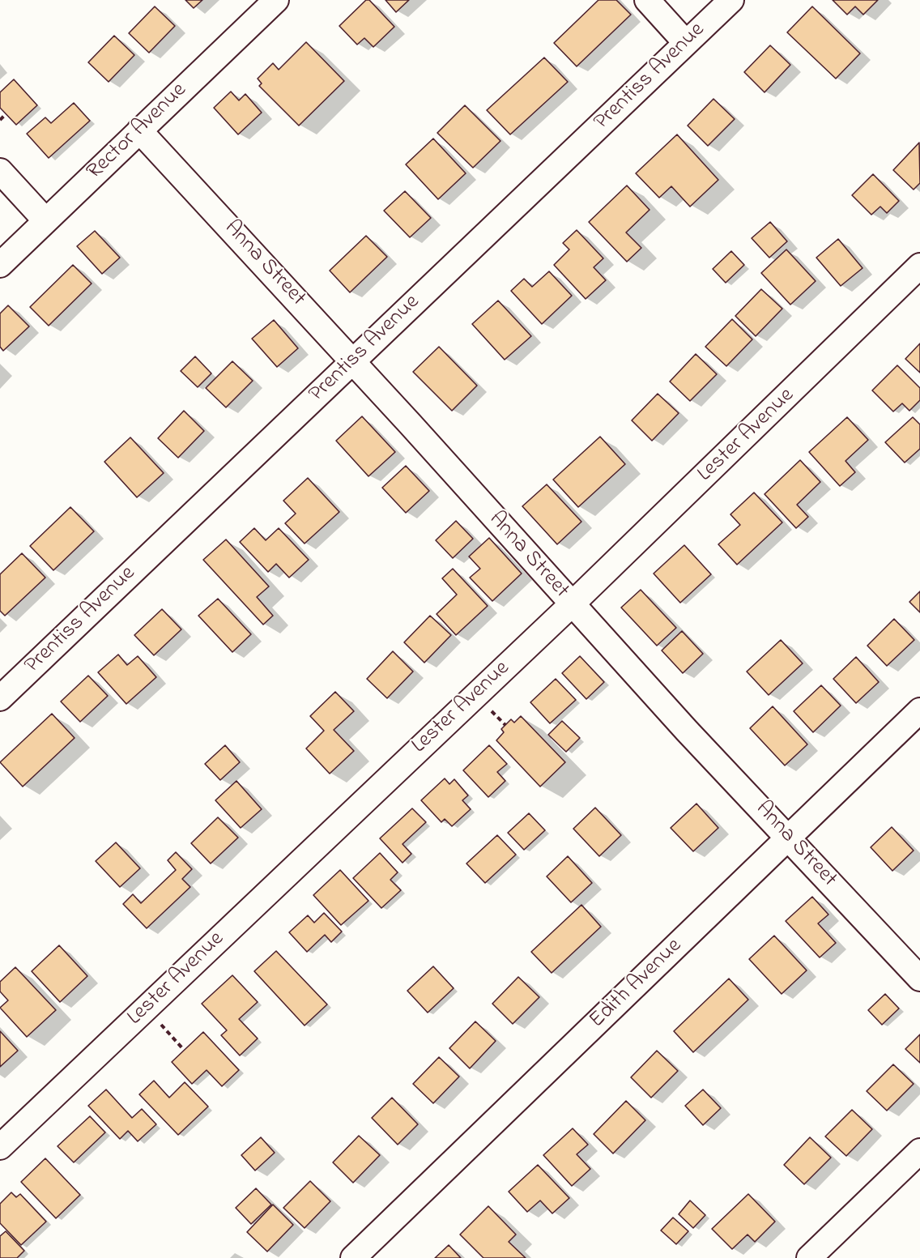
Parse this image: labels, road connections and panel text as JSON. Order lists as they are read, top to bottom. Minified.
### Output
{"streets":{"street":["Prentiss Avenue","Rector Avenue","Anna Street","Lester Avenue","Edith Avenue"]},"crossings":[["Prentiss Avenue","Anna Street"],["Rector Avenue","Anna Street"],["Anna Street","Lester Avenue"],["Anna Street","Edith Avenue"]]}
